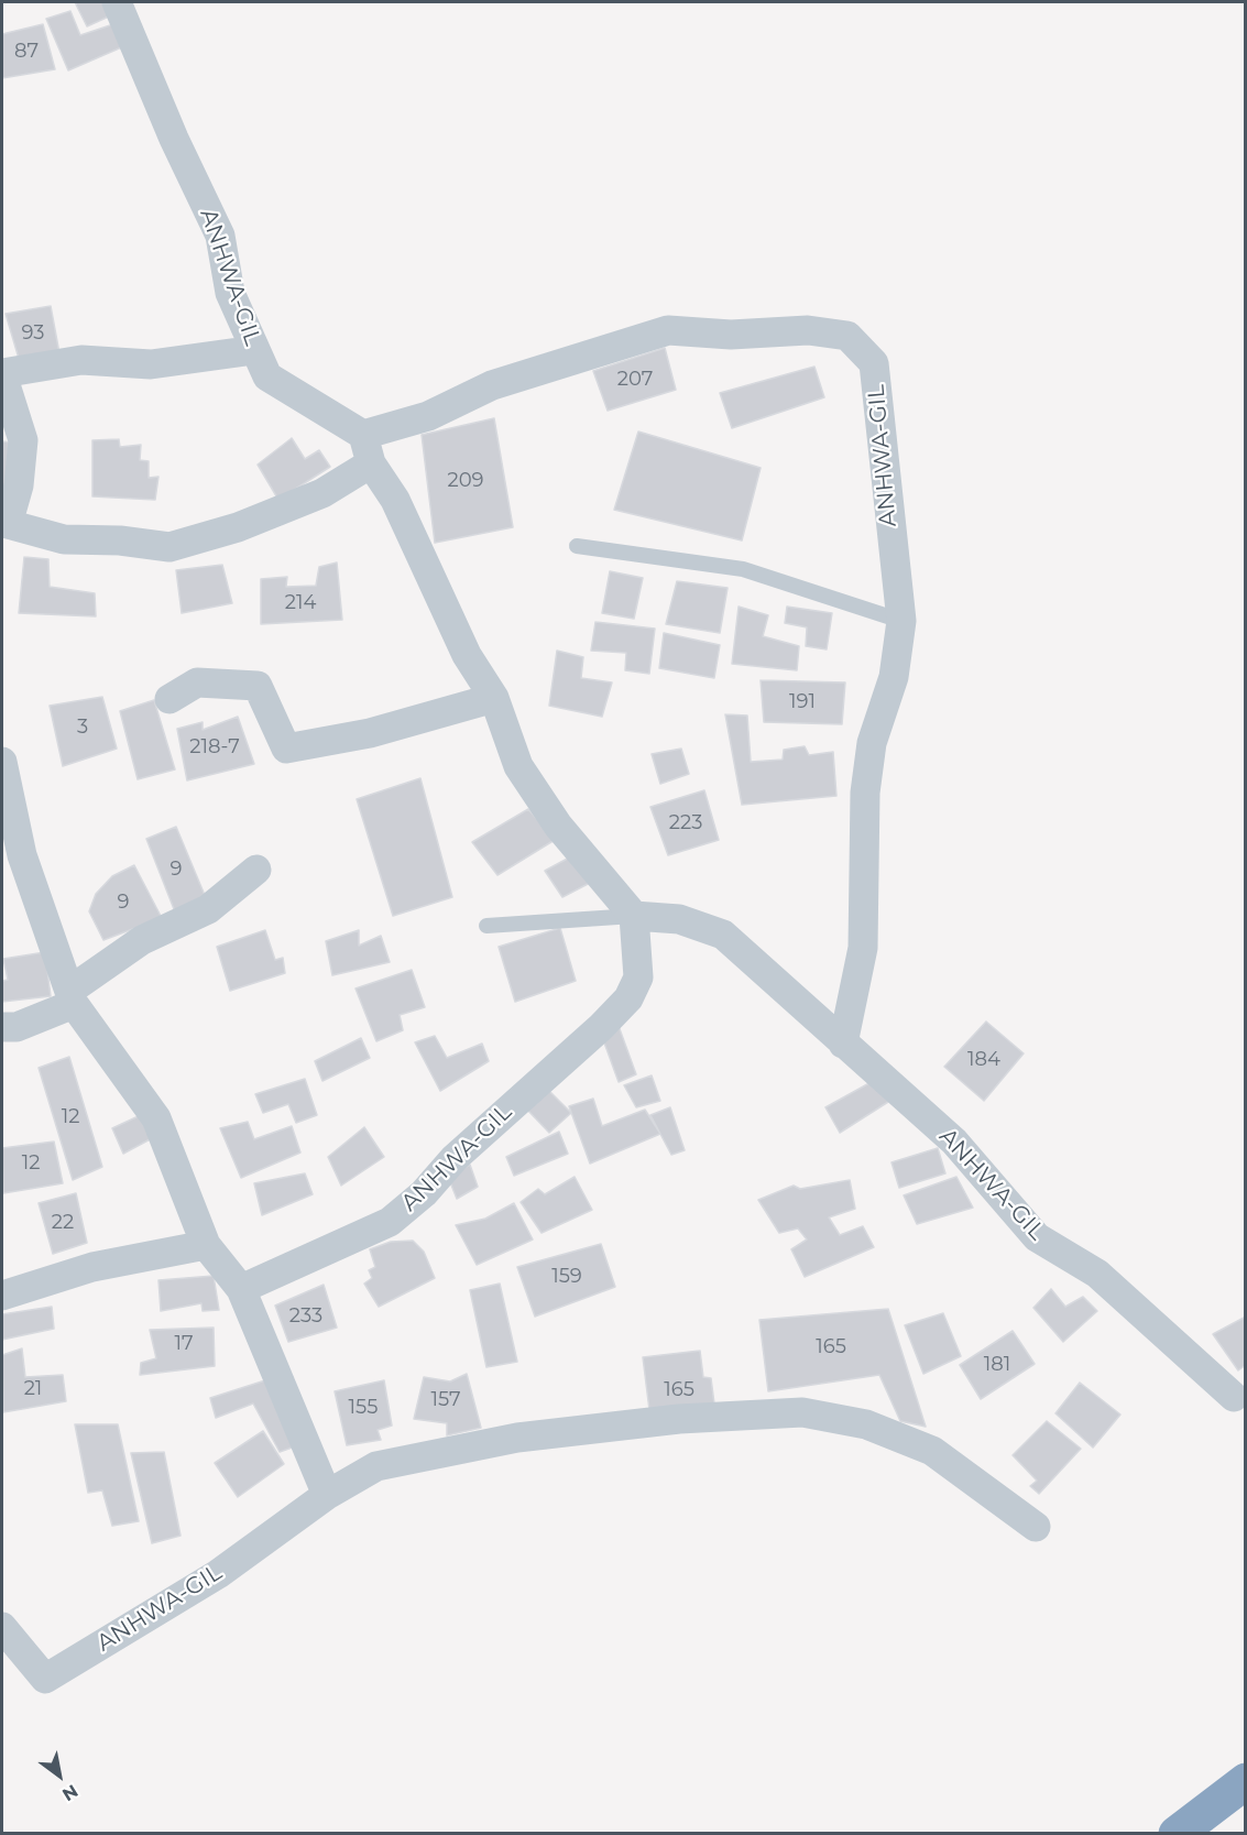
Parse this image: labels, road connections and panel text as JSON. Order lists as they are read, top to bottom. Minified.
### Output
{"streets":{"street":["ANHWA-GIL"]},"house_numbers":["87","93","207","209","214","191","3","218-7","223","9","9","184","12","12","22","159","233","17","165","181","21","165","157","155"],"north":"bottom right"}
